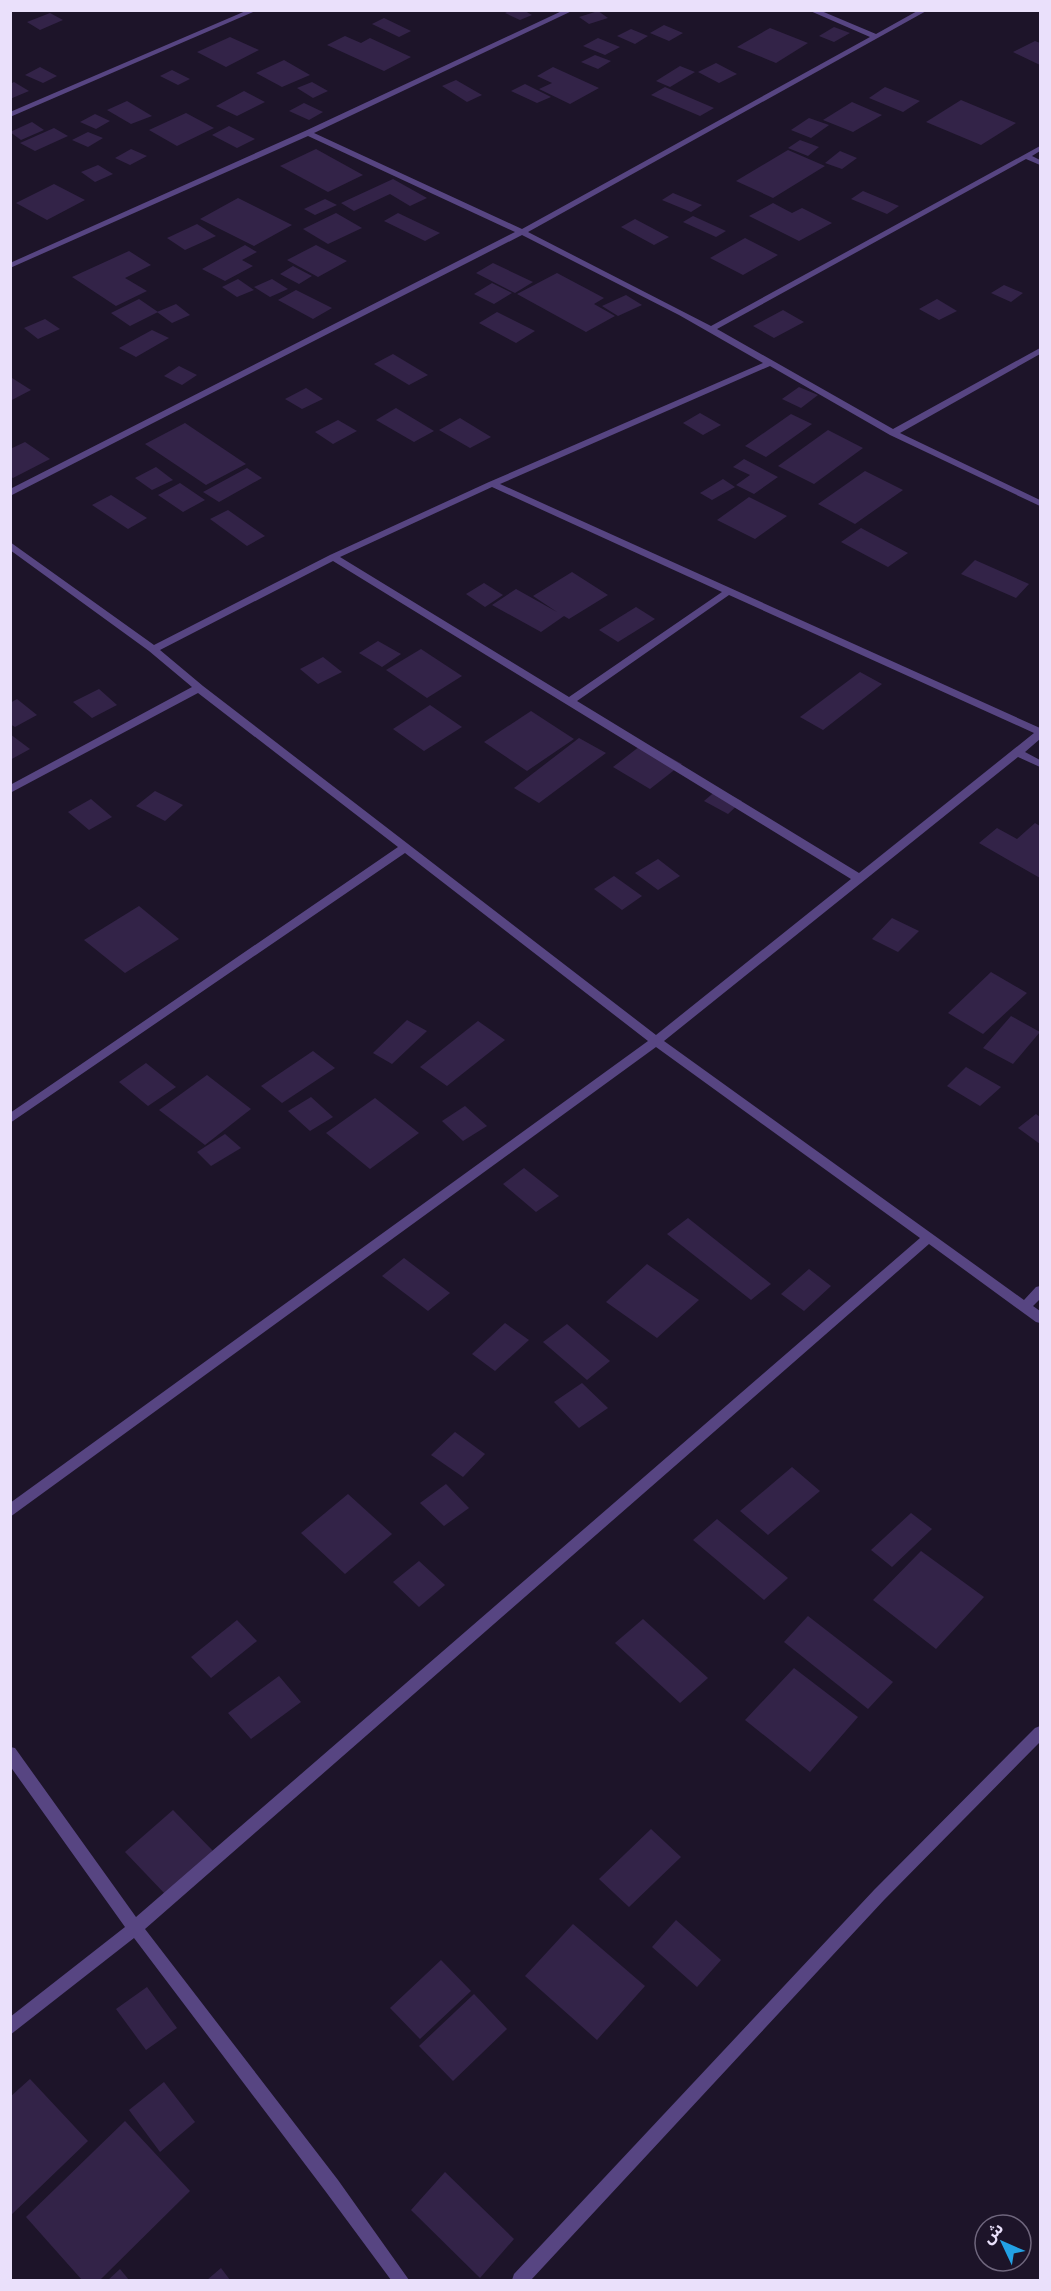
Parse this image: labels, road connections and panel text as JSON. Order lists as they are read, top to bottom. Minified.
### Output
{"north":"top left"}
